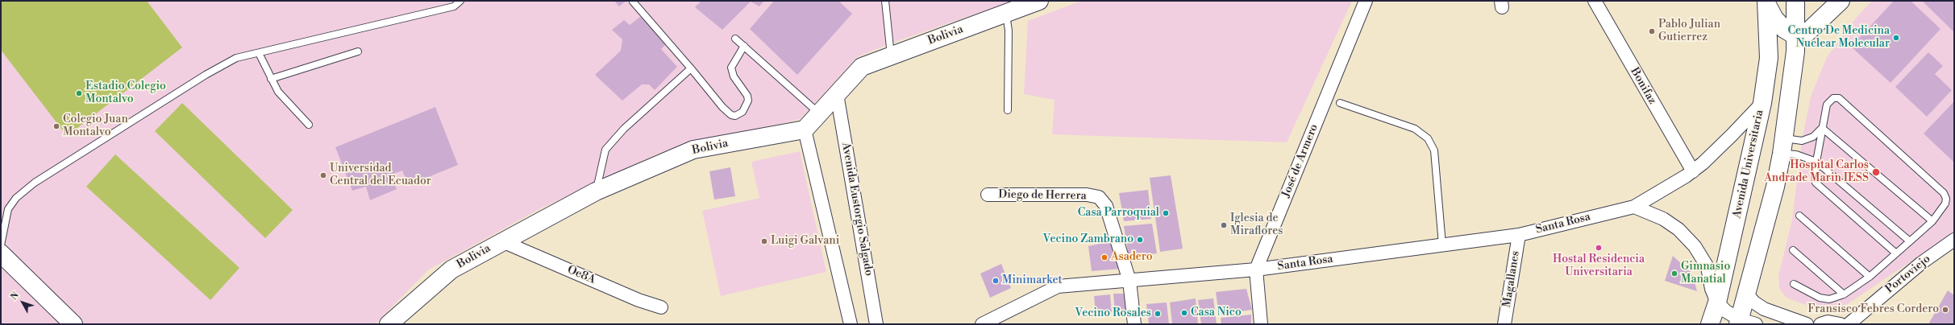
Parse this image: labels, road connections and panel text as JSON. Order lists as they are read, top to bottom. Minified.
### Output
{"streets":{"street":["Bolivia","Bonifaz","José de Armero","Avenida Universitaria","Diego de Herrera","Avenida Eustorgio Salgado","Santa Rosa","Portoviejo","Oe8A","Magallanes"]},"crossings":[["Bolivia","Avenida Eustorgio Salgado"],["Bolivia","Oe8A"],["Bonifaz","Santa Rosa"],["José de Armero","Santa Rosa"],["Avenida Universitaria","Santa Rosa"],["Diego de Herrera","Santa Rosa"],["Santa Rosa","Magallanes"]],"places":["Pablo Julian Gutierrez","Centro De Medicina Nuclear Molecular","Estadio Colegio Montalvo","Colegio Juan Montalvo","Hospital Carlos Andrade Marin IESS","Universidad Central del Ecuador","Casa Parroquial","Iglesia de Miraflores","Vecino Zambrano","Luigi Galvani","Hostal Residencia Universitaria","Asadero","Gimnasio Manatial","Minimarket","Fransisco Febres Cordero","Casa Nico","Vecino Rosales"],"north":"top left"}
